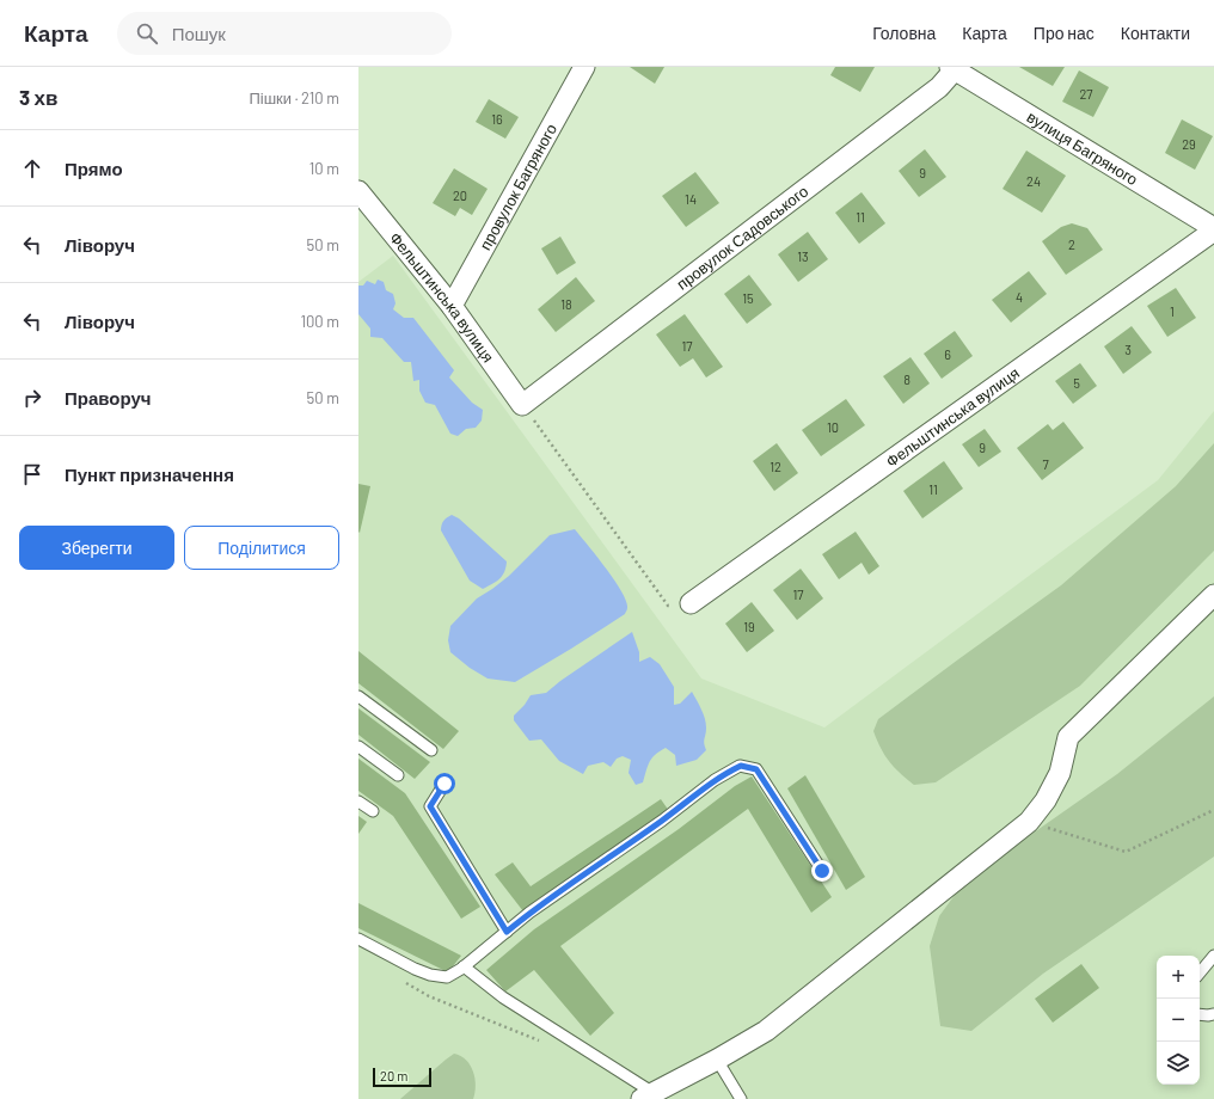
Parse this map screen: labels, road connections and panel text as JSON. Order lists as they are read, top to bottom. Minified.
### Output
{"streets":{"street":["вулиця Багряного","провулок Багряного","провулок Садовського","Фельштинська вулиця"]},"crossings":[["вулиця Багряного","провулок Садовського"],["вулиця Багряного","Фельштинська вулиця"],["провулок Багряного","Фельштинська вулиця"],["провулок Садовського","Фельштинська вулиця"]],"house_numbers":["27","16","29","9","24","20","14","11","2","13","4","15","18","1","17","3","6","8","5","10","9","7","12","11","17","19"],"scale_bar":"20 m","page":{"header":"Карта","search":"Пошук","nav":["Головна","Карта","Про нас","Контакти"],"heading":["3 хв","Пішки · 210 m"],"list":[["Прямо","10 m"],["Ліворуч","50 m"],["Ліворуч","100 m"],["Праворуч","50 m"],"Пункт призначення"],"buttons":["Зберегти","Поділитися"],"map_buttons":["+","−"],"scale":"20 m"}}
